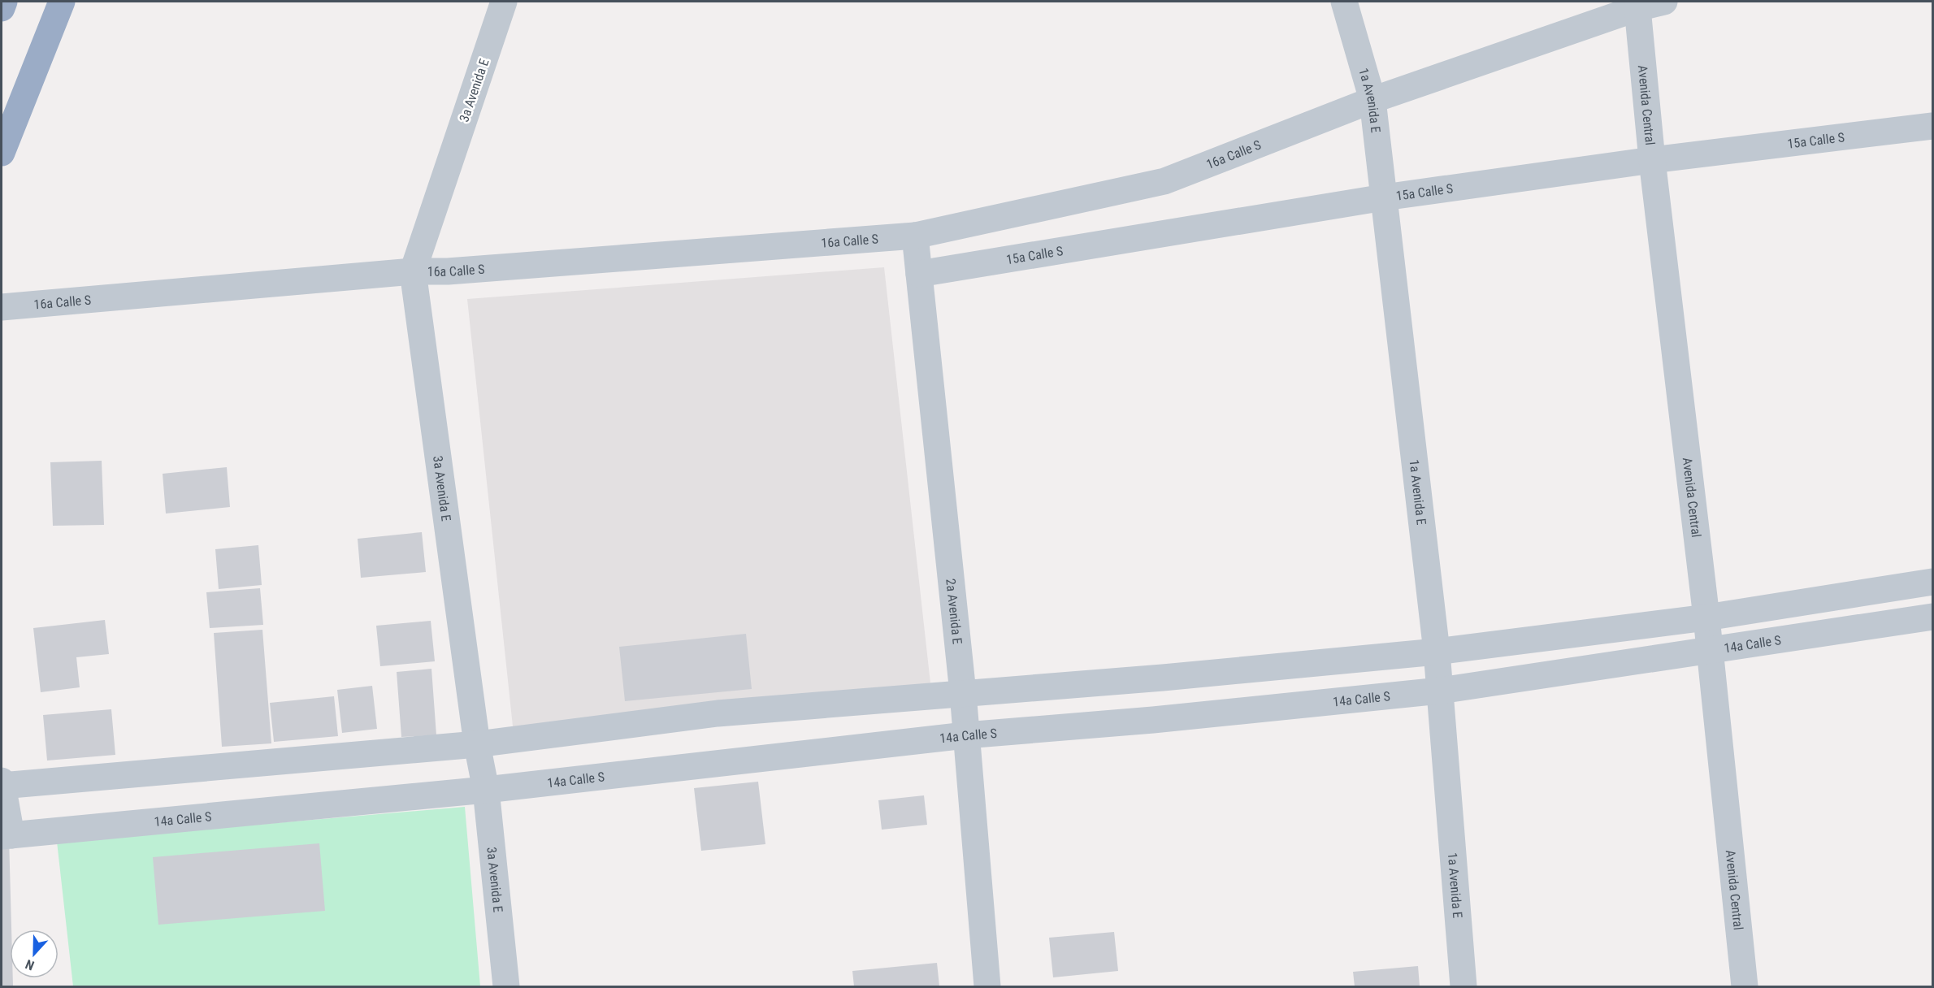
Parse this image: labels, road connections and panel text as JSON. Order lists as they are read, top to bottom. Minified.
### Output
{"streets":{"street":["3a Avenida E","1a Avenida E","Avenida Central","15a Calle S","16a Calle S","2a Avenida E","14a Calle S"]},"crossings":[["3a Avenida E","16a Calle S"],["3a Avenida E","14a Calle S"],["1a Avenida E","15a Calle S"],["1a Avenida E","16a Calle S"],["1a Avenida E","14a Calle S"],["Avenida Central","15a Calle S"],["Avenida Central","16a Calle S"],["Avenida Central","14a Calle S"],["15a Calle S","2a Avenida E"],["16a Calle S","2a Avenida E"],["2a Avenida E","14a Calle S"]],"north":"bottom"}
